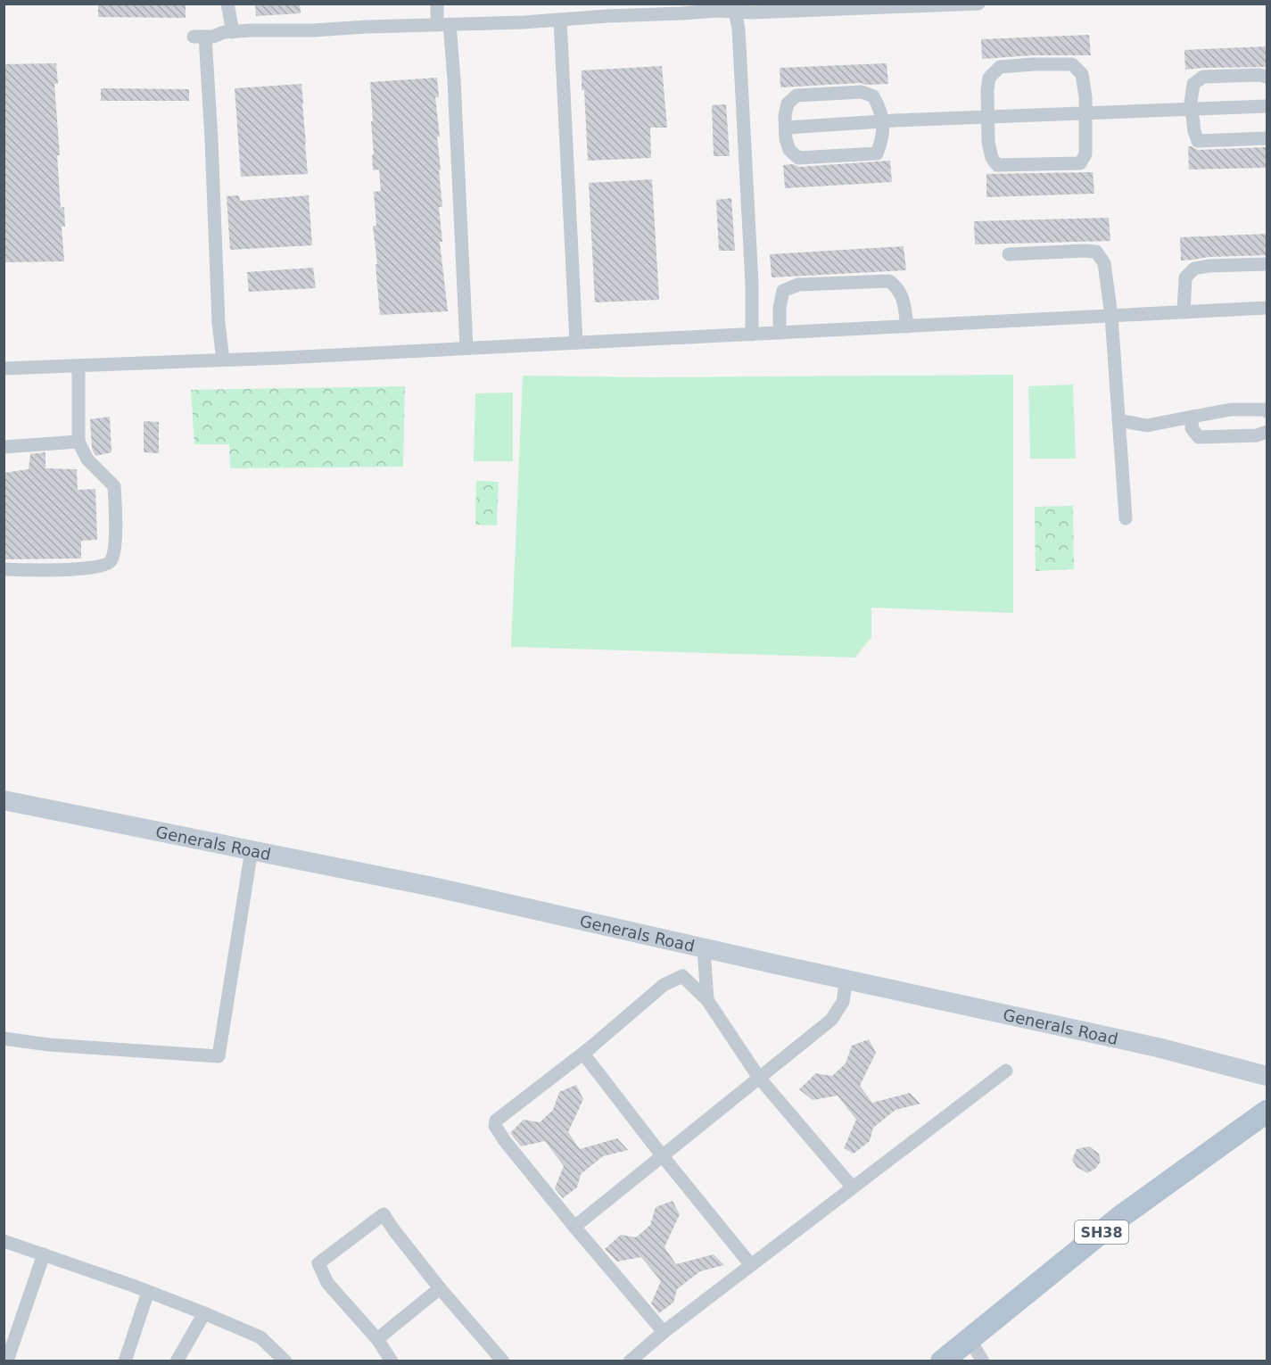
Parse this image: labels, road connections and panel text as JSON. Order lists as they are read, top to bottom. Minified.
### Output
{"streets":{"main road":["SH38"],"street":["Generals Road"]}}
